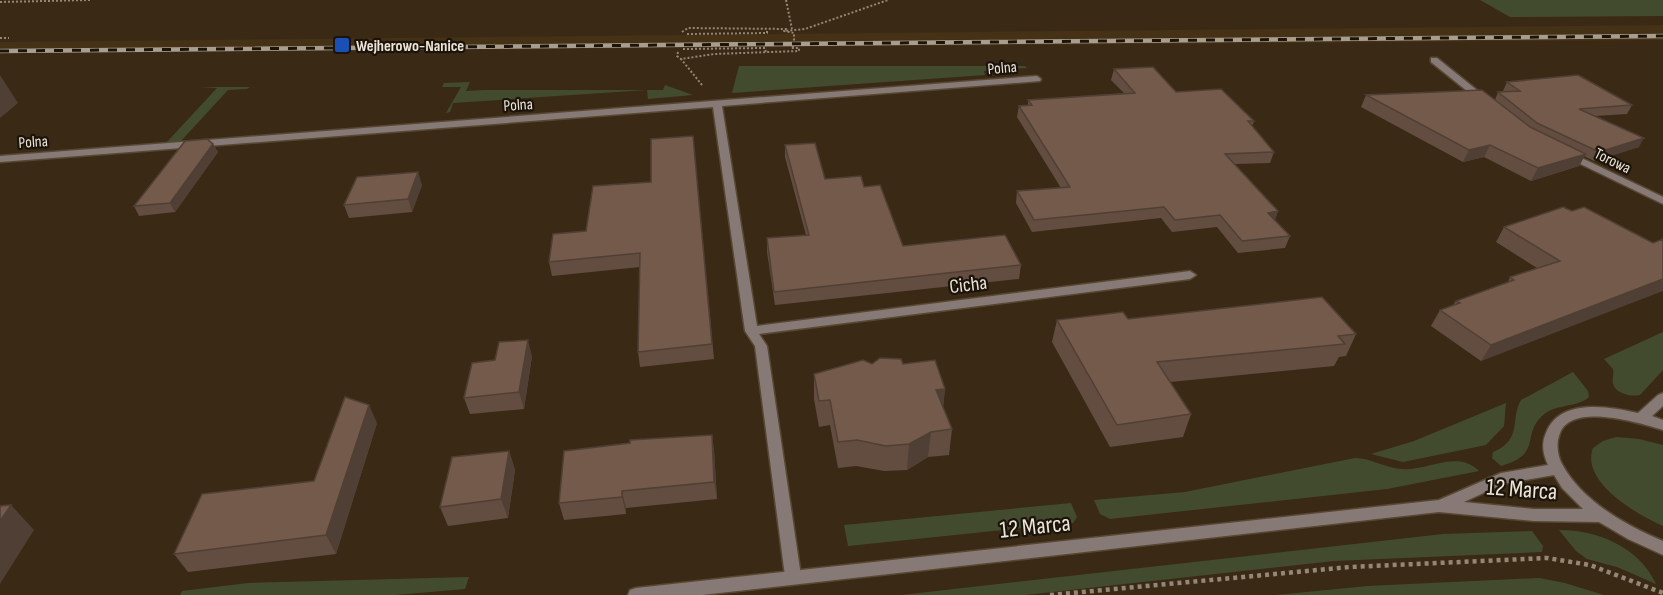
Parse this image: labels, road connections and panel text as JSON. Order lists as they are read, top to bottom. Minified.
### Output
{"streets":{"street":["Polna","Torowa","Cicha","12 Marca"]},"places":{"transit":["Wejherowo-Nanice"]}}
